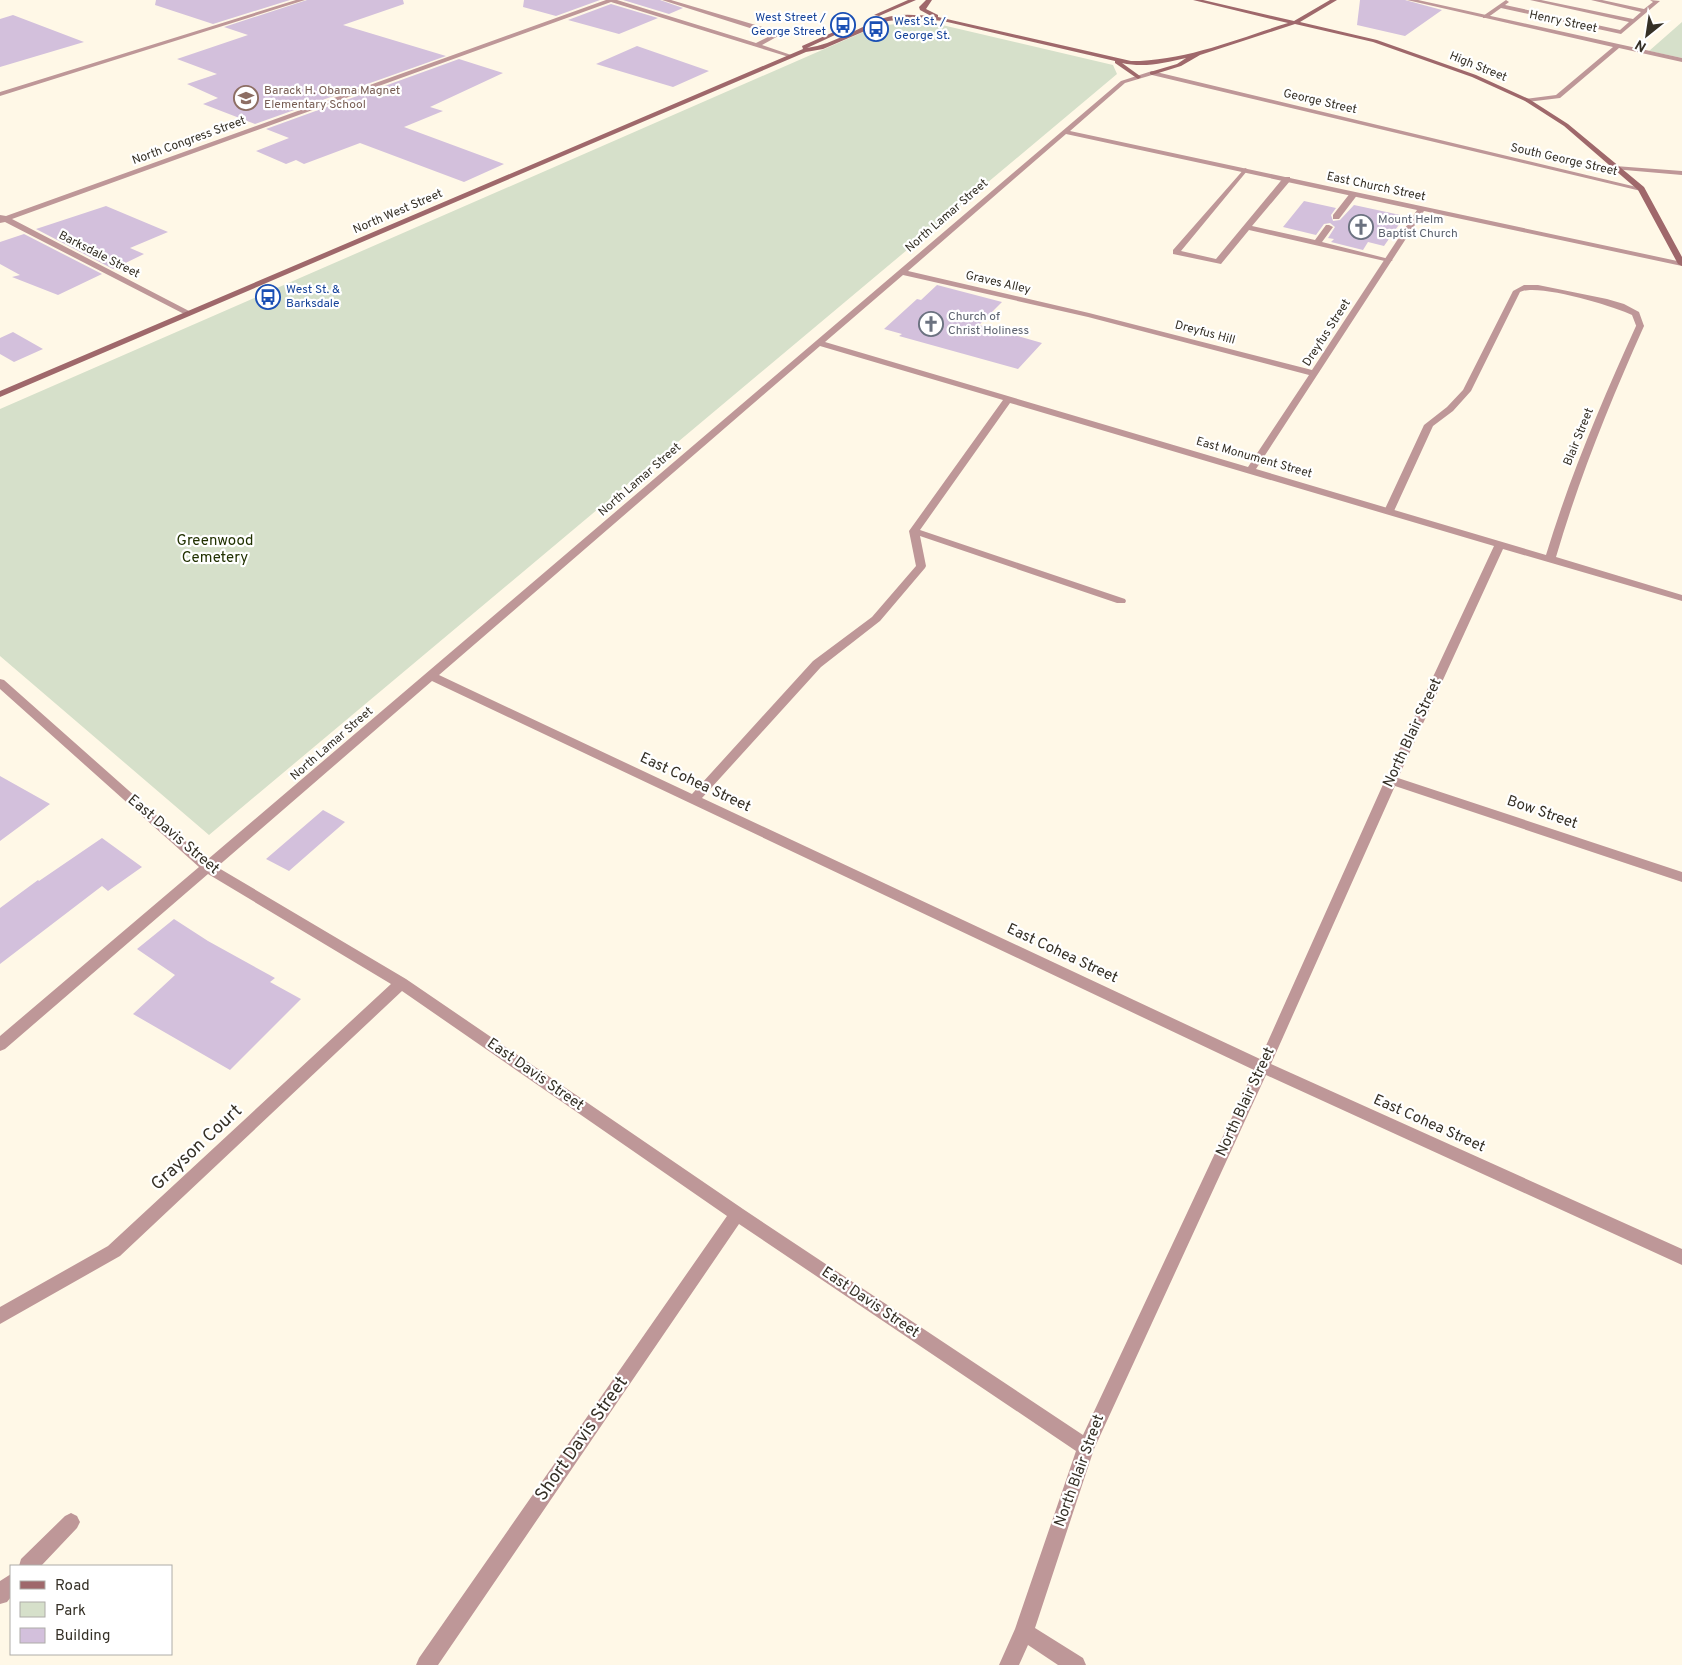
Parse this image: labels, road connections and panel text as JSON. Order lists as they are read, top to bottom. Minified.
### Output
{"streets":{"street":["Henry Street","High Street","George Street","North Congress Street","South George Street","East Church Street","North West Street","North Lamar Street","Barksdale Street","Graves Alley","Dreyfus Hill","Dreyfus Street","Blair Street","East Monument Street","North Blair Street","East Cohea Street","Bow Street","East Davis Street","Grayson Court","Short Davis Street"]},"crossings":[["High Street","South George Street"],["High Street","East Church Street"],["High Street","North Lamar Street"],["George Street","South George Street"],["George Street","North Lamar Street"],["North Congress Street","Barksdale Street"],["East Church Street","North Lamar Street"],["East Church Street","Dreyfus Street"],["North West Street","Barksdale Street"],["North Lamar Street","Graves Alley"],["North Lamar Street","East Monument Street"],["North Lamar Street","East Cohea Street"],["North Lamar Street","East Davis Street"],["Graves Alley","Dreyfus Hill"],["Dreyfus Hill","Dreyfus Street"],["Dreyfus Street","East Monument Street"],["Blair Street","East Monument Street"],["East Monument Street","North Blair Street"],["North Blair Street","East Cohea Street"],["North Blair Street","Bow Street"],["North Blair Street","East Davis Street"],["East Davis Street","Grayson Court"],["East Davis Street","Short Davis Street"]],"parks":["Greenwood Cemetery"],"places":{"bus stop":["West Street / George Street","West St. / George St.","West St. & Barksdale"],"school or university":["Barack H. Obama Magnet Elementary School"],"church":["Mount Helm Baptist Church","Church of Christ Holiness"]},"legend":["Road","Park","Building"],"north":"bottom left"}
